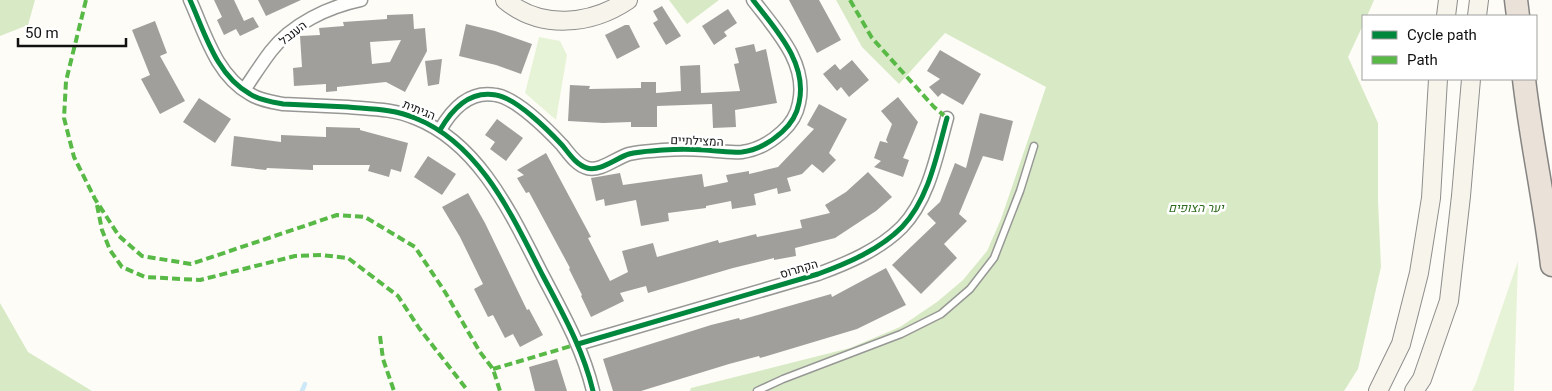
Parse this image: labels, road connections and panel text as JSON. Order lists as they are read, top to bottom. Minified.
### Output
{"streets":{"street":["הענבל","הגיתית","המצילתיים","הקתרוס"]},"crossings":[["הענבל","הגיתית"],["הגיתית","המצילתיים"],["הגיתית","הקתרוס"]],"parks":["יער הצופים"],"legend":["Cycle path","Path"],"scale_bar":"50 m"}
